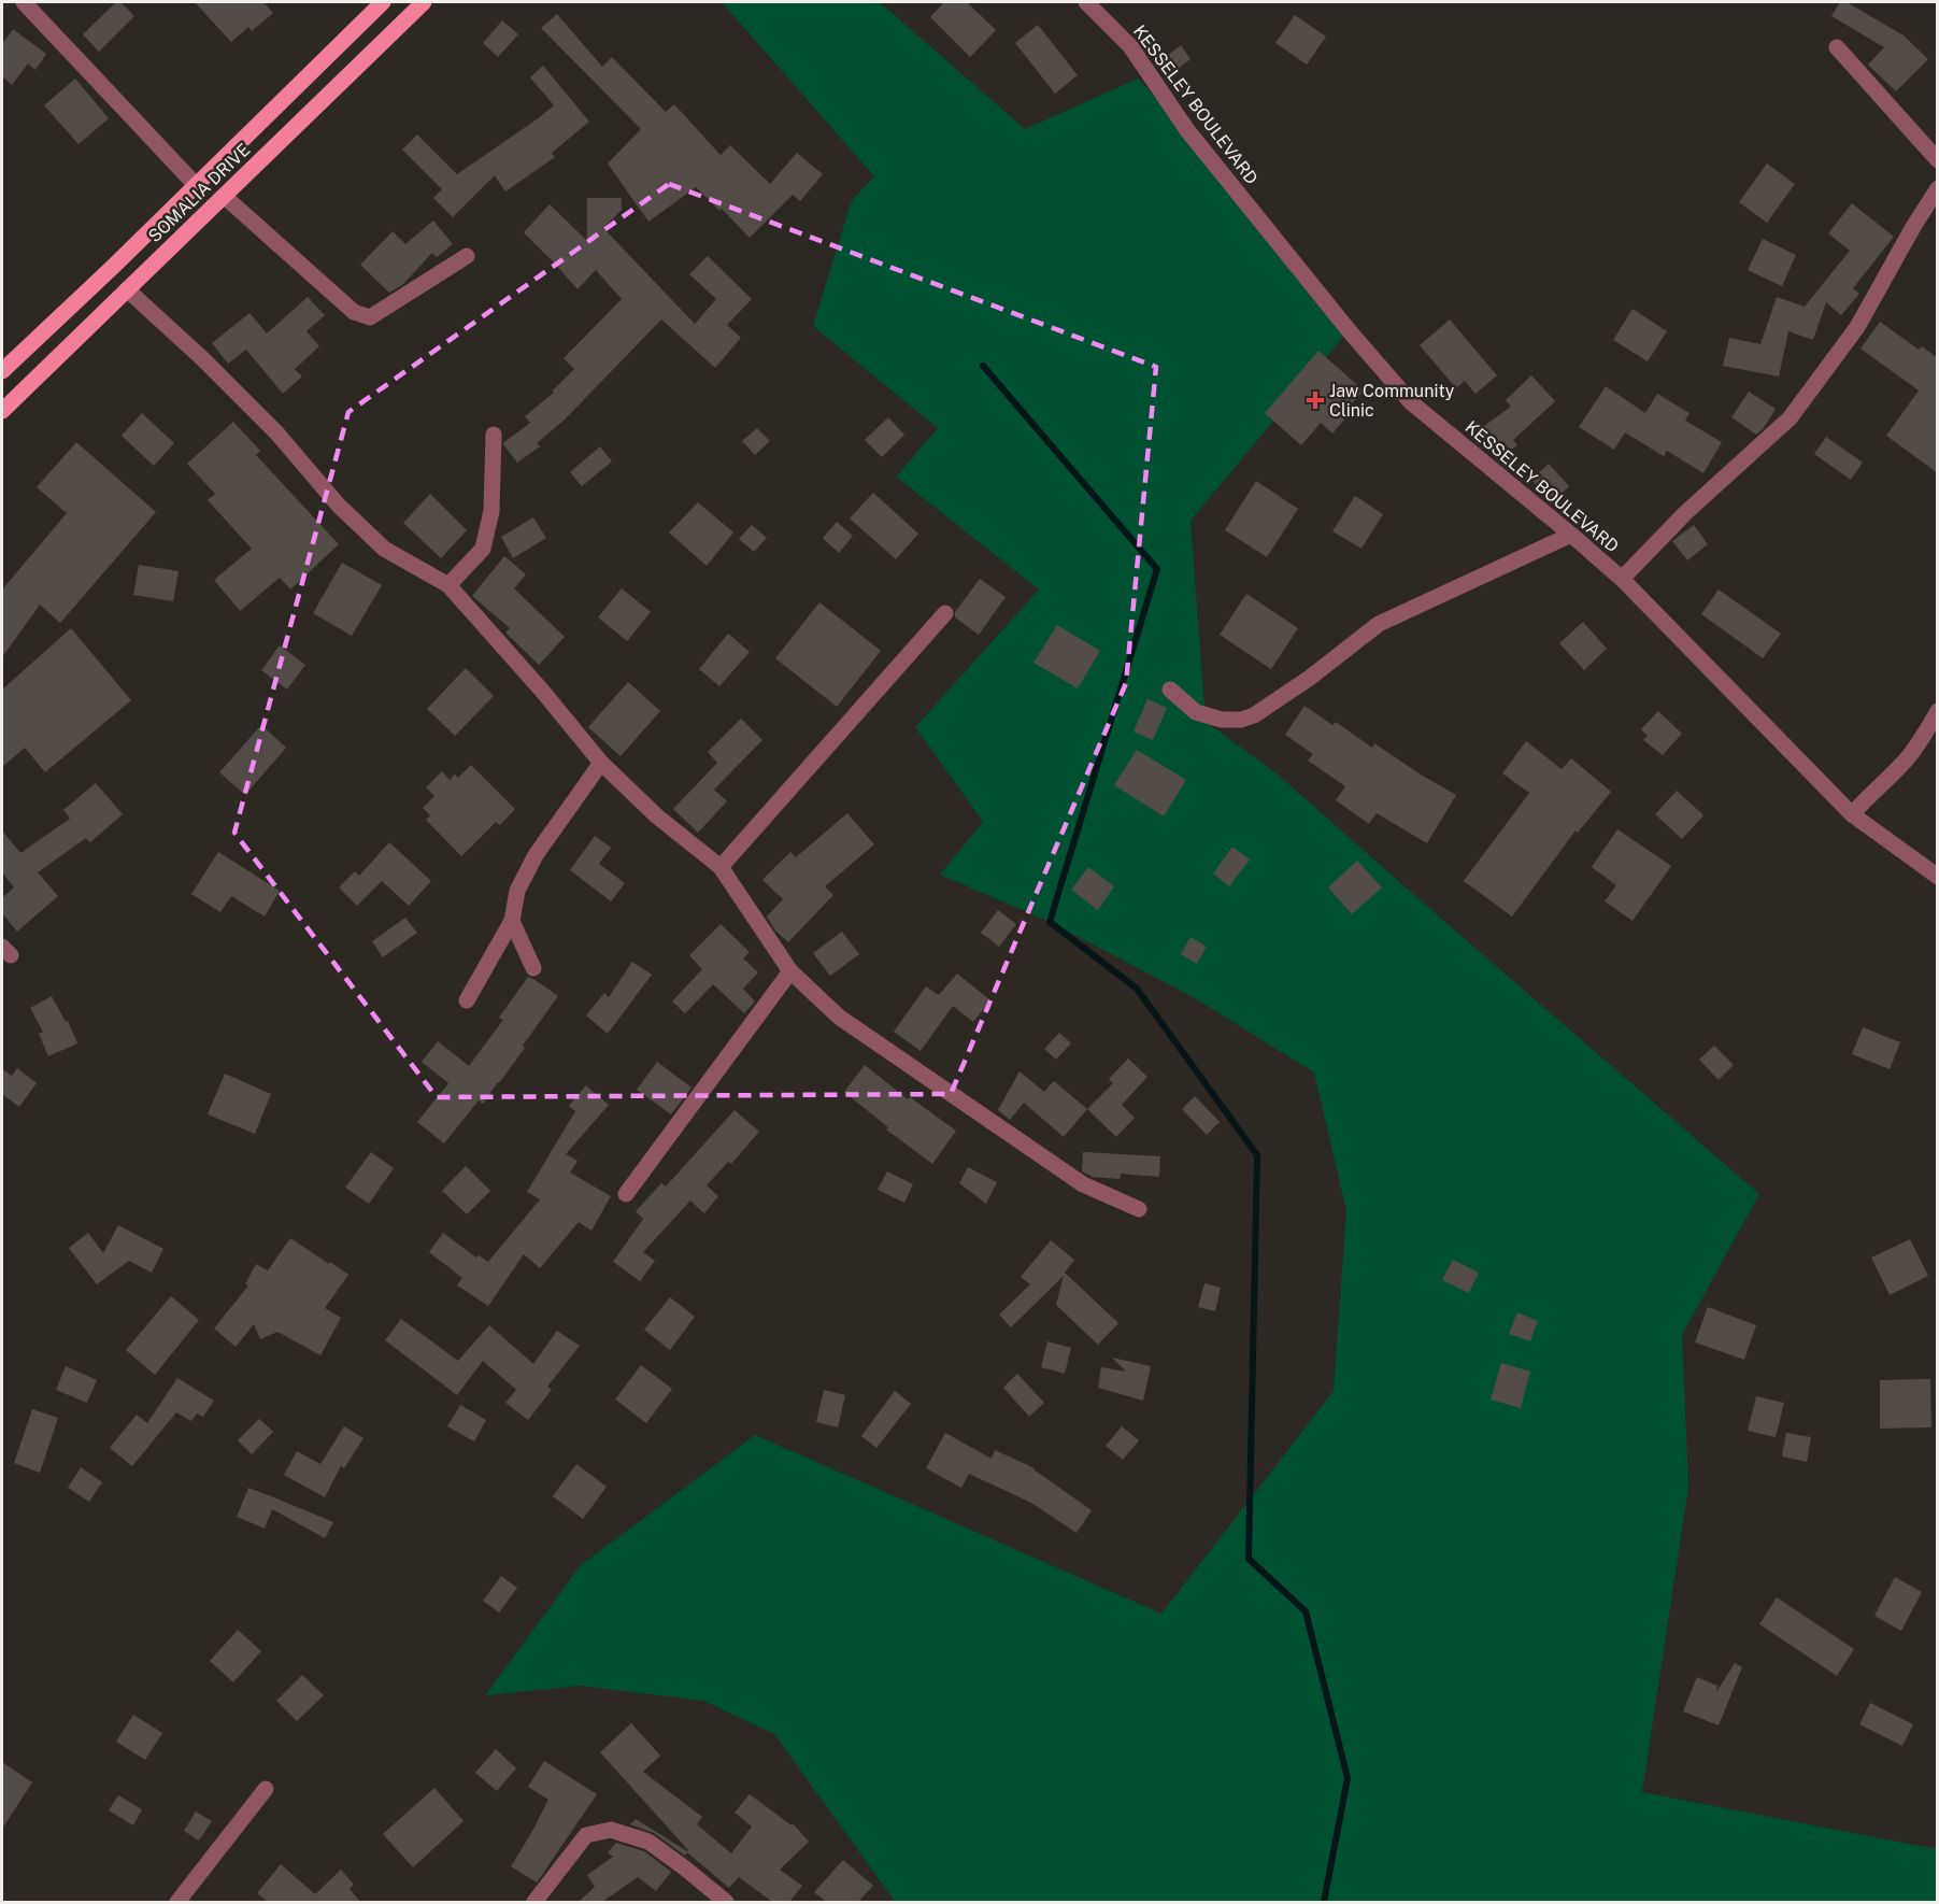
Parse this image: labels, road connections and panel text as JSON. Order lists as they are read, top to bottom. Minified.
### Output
{"streets":{"main road":["SOMALIA DRIVE"],"street":["KESSELEY BOULEVARD"]},"places":{"health":["Jaw Community Clinic"]}}
